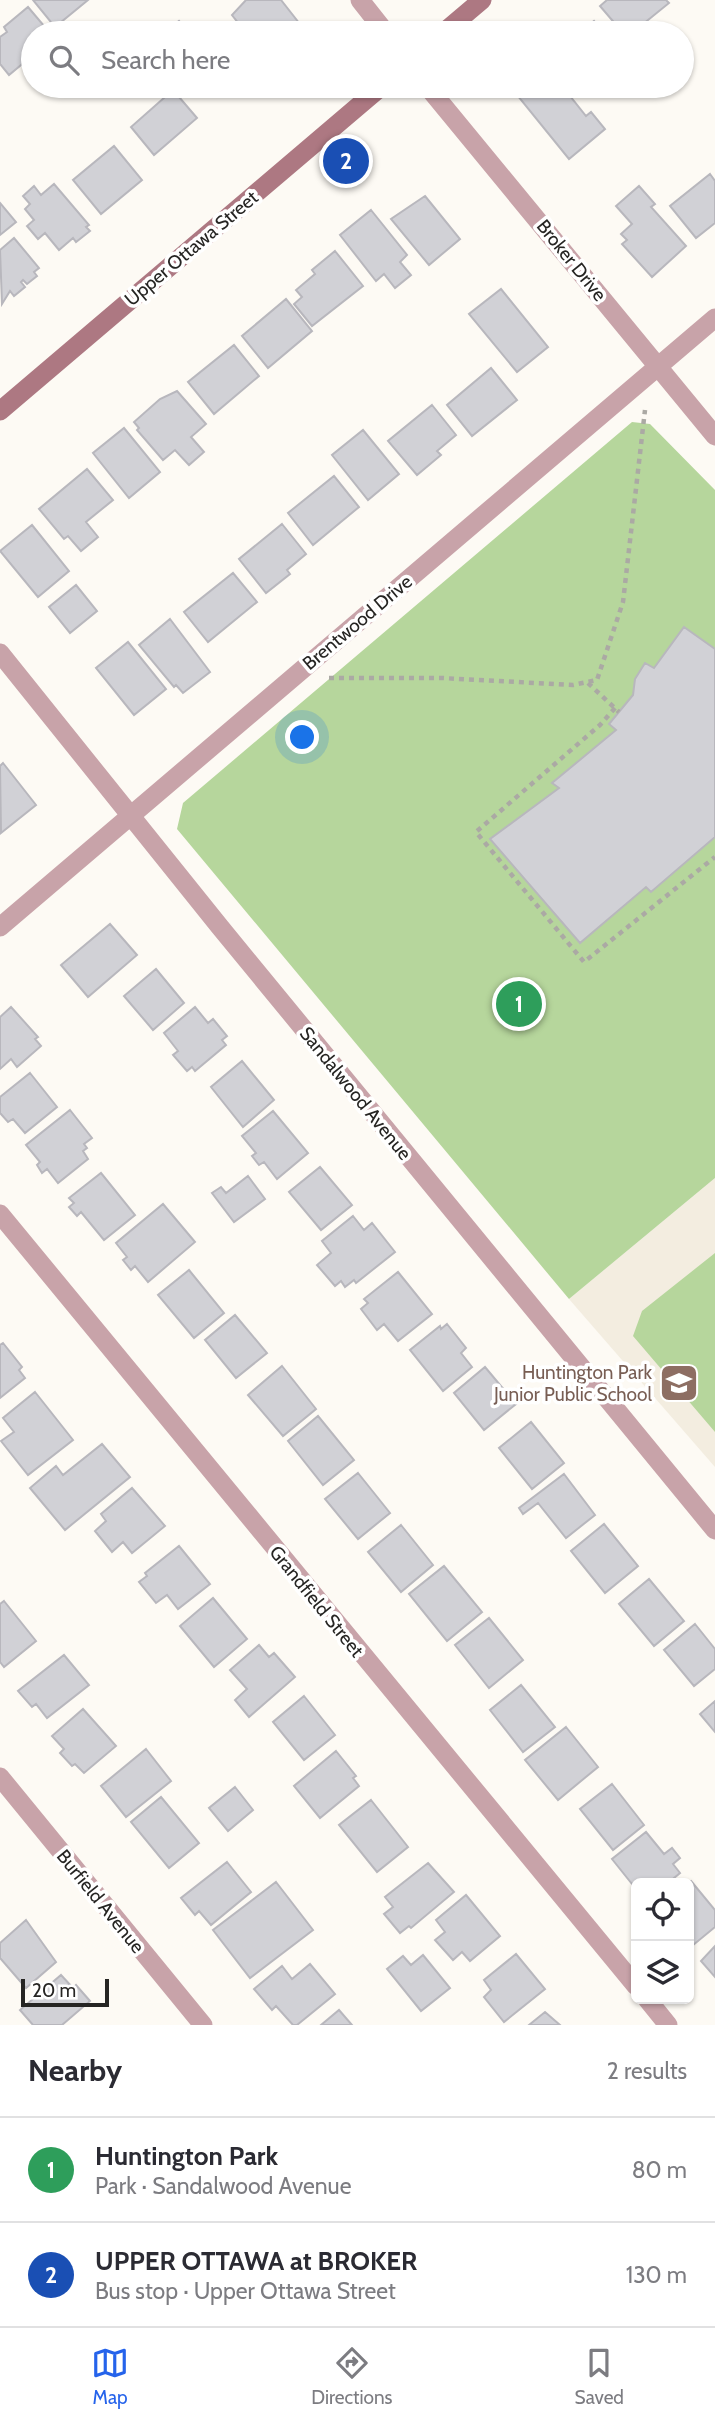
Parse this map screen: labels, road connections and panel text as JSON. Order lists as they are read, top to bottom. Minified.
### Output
{"streets":{"main road":["Upper Ottawa Street"],"street":["Broker Drive","Brentwood Drive","Sandalwood Avenue","Grandfield Street","Burfield Avenue"]},"crossings":[["Broker Drive","Brentwood Drive"],["Brentwood Drive","Sandalwood Avenue"]],"places":{"school or university":["Huntington Park Junior Public School"]},"scale_bar":"20 m","page":{"search":"Search here","pins":["2","1"],"scale":"20 m","heading":["Nearby","2 results"],"list":[{"mark":"1","name":"Huntington Park","note":"Park · Sandalwood Avenue","value":"80 m"},{"mark":"2","name":"UPPER OTTAWA at BROKER","note":"Bus stop · Upper Ottawa Street","value":"130 m"}],"nav":["Map","Directions","Saved"]}}
